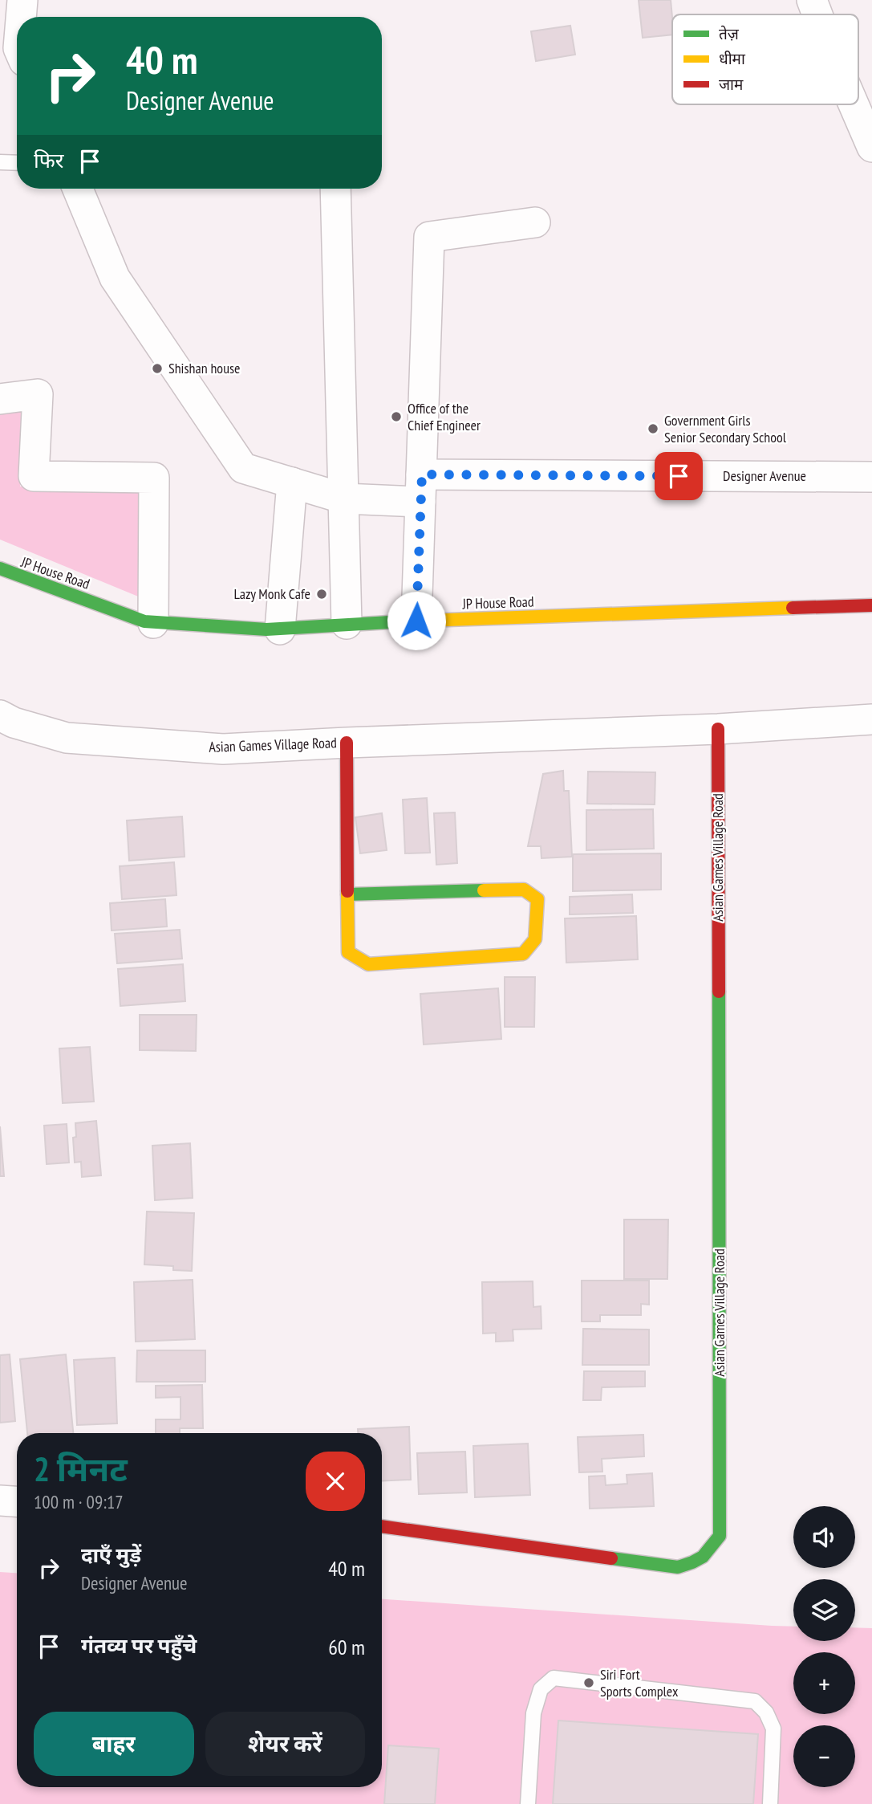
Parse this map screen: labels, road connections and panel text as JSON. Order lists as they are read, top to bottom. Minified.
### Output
{"streets":{"street":["Designer Avenue","JP House Road","Asian Games Village Road"]},"places":["Shishan house","Office of the Chief Engineer","Government Girls Senior Secondary School","Lazy Monk Cafe","Siri Fort Sports Complex"],"legend":["तेज़","धीमा","जाम"],"page":{"turn":["40 m","Designer Avenue"],"then":"फिर","heading":["2 मिनट","100 m · 09:17"],"map_buttons":["+","−"],"list":[{"name":"दाएँ मुड़ें","note":"Designer Avenue","value":"40 m"},{"name":"गंतव्य पर पहुँचे","value":"60 m"}],"buttons":["बाहर","शेयर करें"]}}
